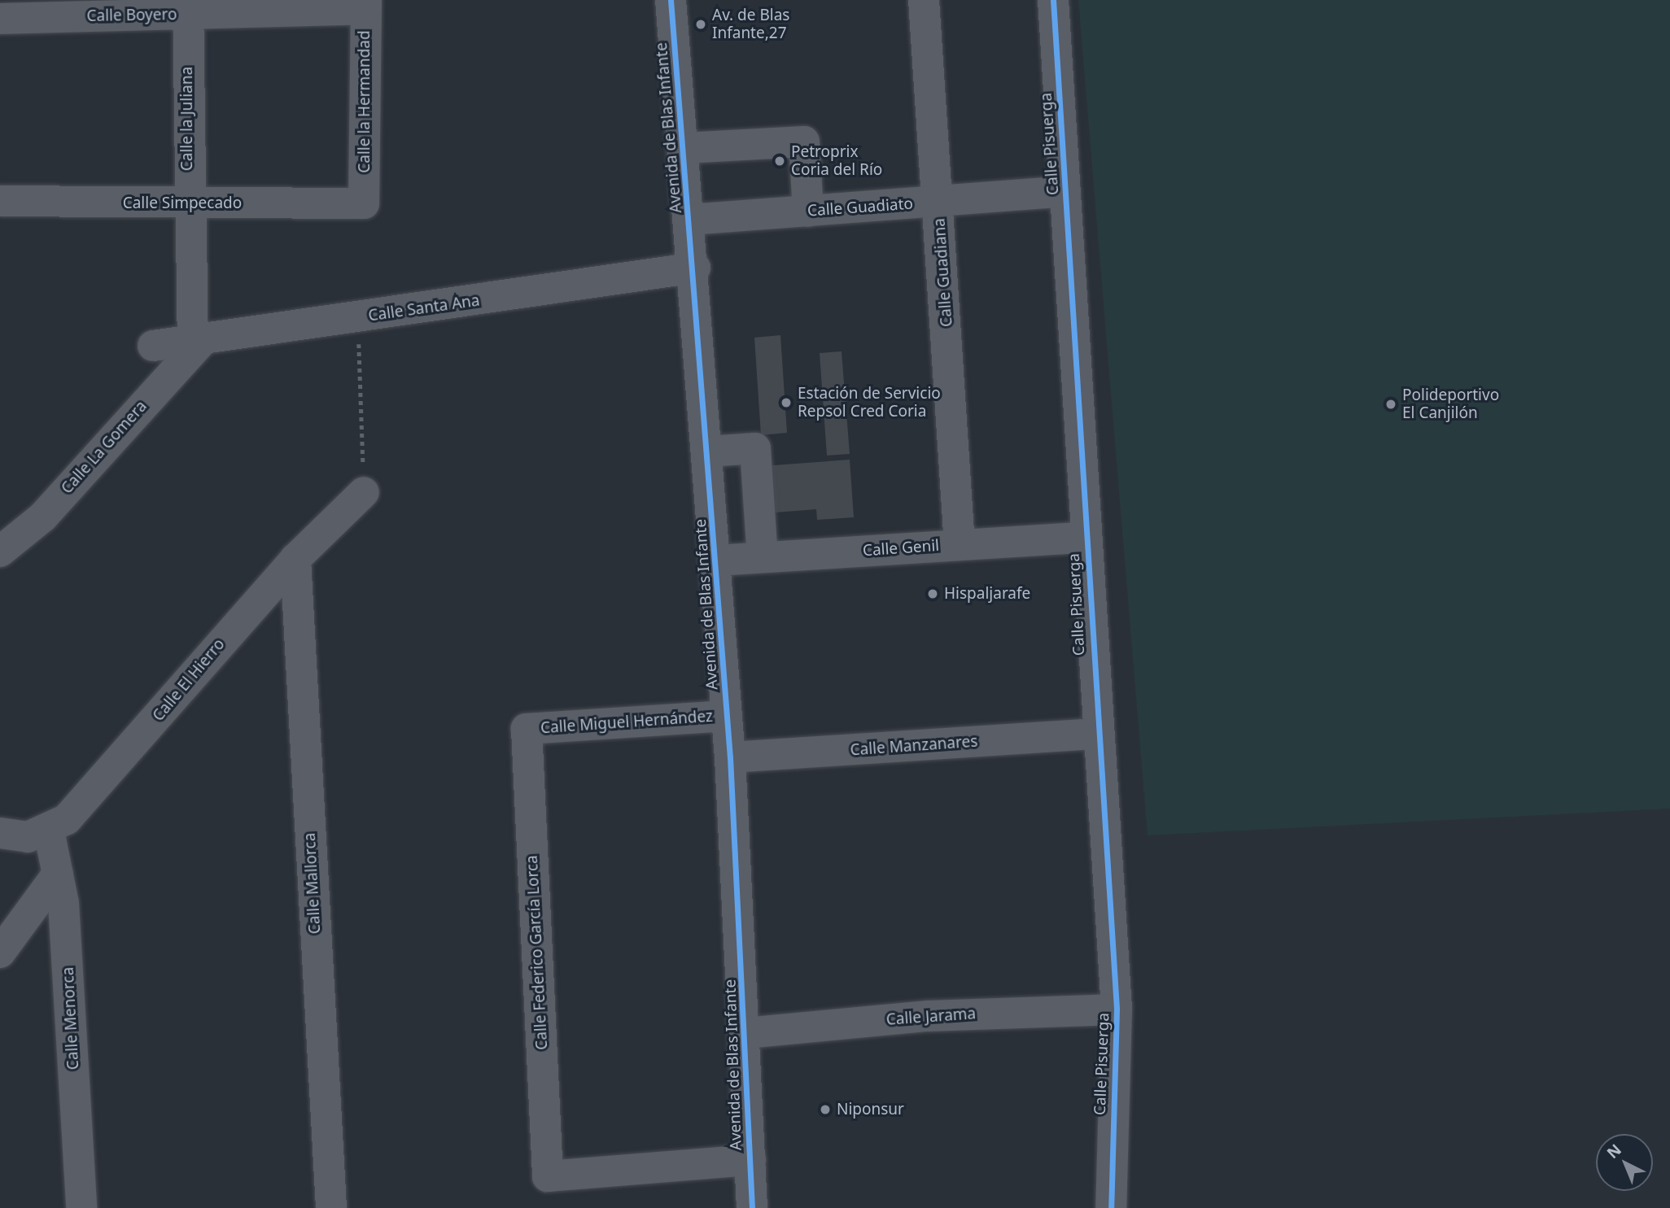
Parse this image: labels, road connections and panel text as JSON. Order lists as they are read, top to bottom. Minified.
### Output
{"streets":{"street":["Calle Boyero","Calle la Hermandad","Calle la Juliana","Avenida de Blas Infante","Calle Pisuerga","Calle Simpecado","Calle Guadiato","Calle Guadiana","Calle Santa Ana","Calle La Gomera","Calle Genil","Calle El Hierro","Calle Miguel Hernández","Calle Manzanares","Calle Mallorca","Calle Federico García Lorca","Calle Jarama","Calle Menorca"]},"crossings":[["Calle Boyero","Calle la Hermandad"],["Calle Boyero","Calle la Juliana"],["Calle la Hermandad","Calle Simpecado"],["Calle la Juliana","Calle Simpecado"],["Calle la Juliana","Calle Santa Ana"],["Calle la Juliana","Calle La Gomera"],["Avenida de Blas Infante","Calle Guadiato"],["Avenida de Blas Infante","Calle Santa Ana"],["Avenida de Blas Infante","Calle Genil"],["Avenida de Blas Infante","Calle Miguel Hernández"],["Avenida de Blas Infante","Calle Manzanares"],["Avenida de Blas Infante","Calle Federico García Lorca"],["Avenida de Blas Infante","Calle Jarama"],["Calle Pisuerga","Calle Guadiato"],["Calle Pisuerga","Calle Genil"],["Calle Pisuerga","Calle Manzanares"],["Calle Pisuerga","Calle Jarama"],["Calle Guadiato","Calle Guadiana"],["Calle Guadiana","Calle Genil"],["Calle Santa Ana","Calle La Gomera"],["Calle El Hierro","Calle Mallorca"],["Calle El Hierro","Calle Menorca"],["Calle Miguel Hernández","Calle Federico García Lorca"]],"places":["Av. de Blas Infante,27","Petroprix Coria del Río","Estación de Servicio Repsol Cred Coria","Polideportivo El Canjilón","Hispaljarafe","Niponsur"],"north":"top left"}
